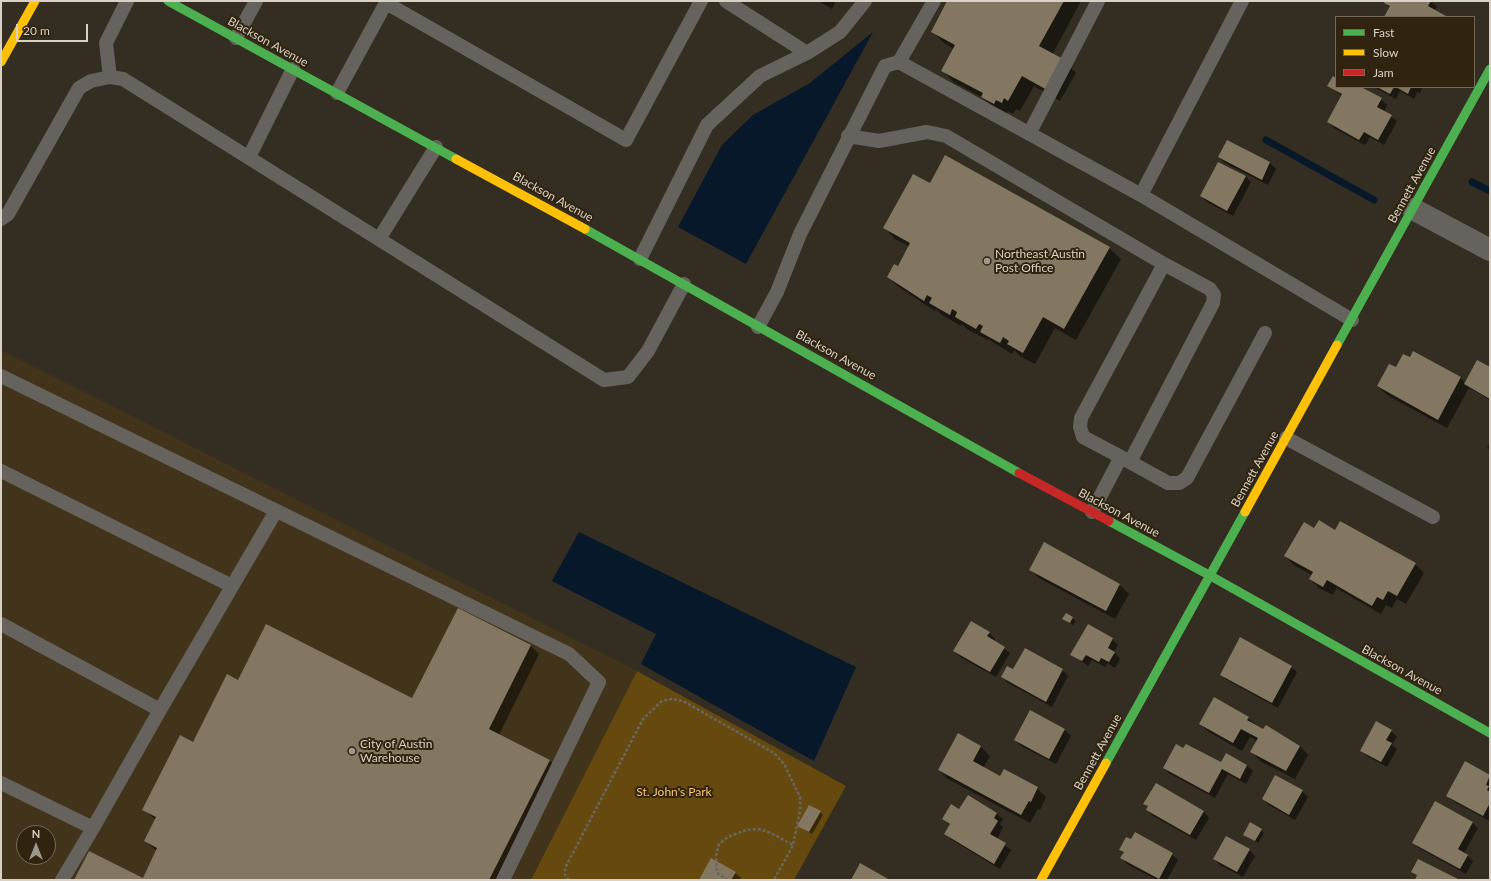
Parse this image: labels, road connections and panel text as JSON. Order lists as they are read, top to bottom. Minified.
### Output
{"streets":{"street":["Blackson Avenue","Bennett Avenue"]},"crossings":[["Blackson Avenue","Bennett Avenue"]],"parks":["St. John's Park"],"places":["Northeast Austin Post Office","City of Austin Warehouse"],"legend":["Fast","Slow","Jam"],"scale_bar":"20 m","north":"top"}
